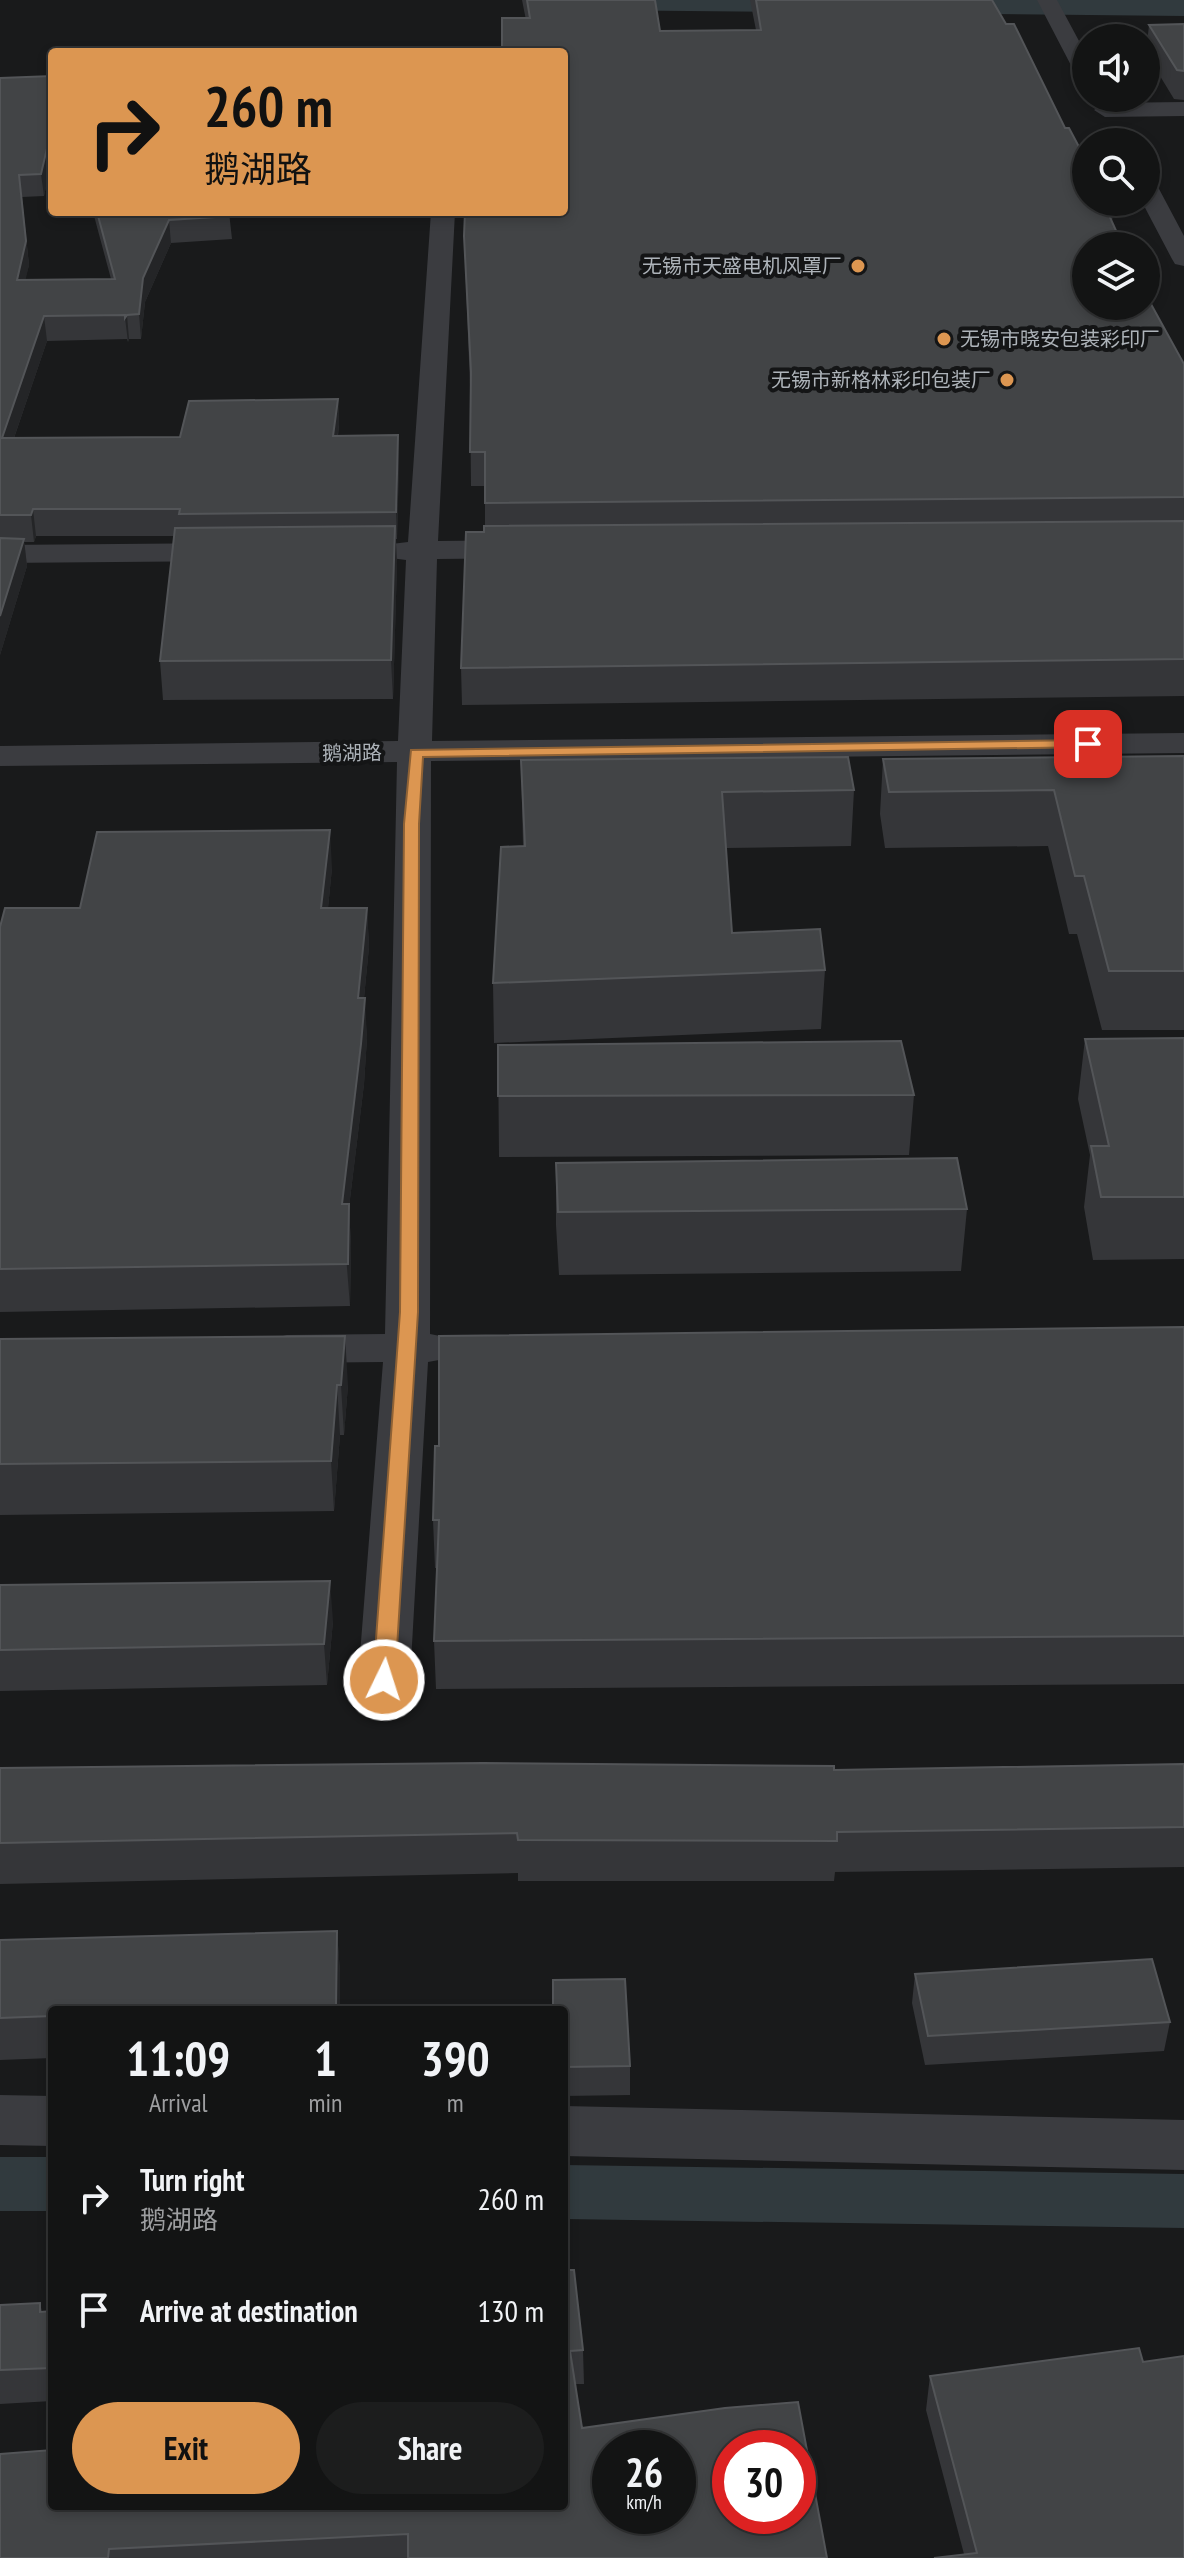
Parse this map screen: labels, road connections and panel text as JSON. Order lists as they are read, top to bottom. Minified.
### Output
{"streets":{"street":["鹅湖路"]},"places":["无锡市天盛电机风罩厂","无锡市晓安包装彩印厂","无锡市新格林彩印包装厂"],"page":{"turn":["260 m","鹅湖路"],"eta":["11:09","Arrival","1","min","390","m"],"list":[{"name":"Turn right","note":"鹅湖路","value":"260 m"},{"name":"Arrive at destination","value":"130 m"}],"buttons":["Exit","Share"],"speed":"26 km/h","limit":"30"}}
